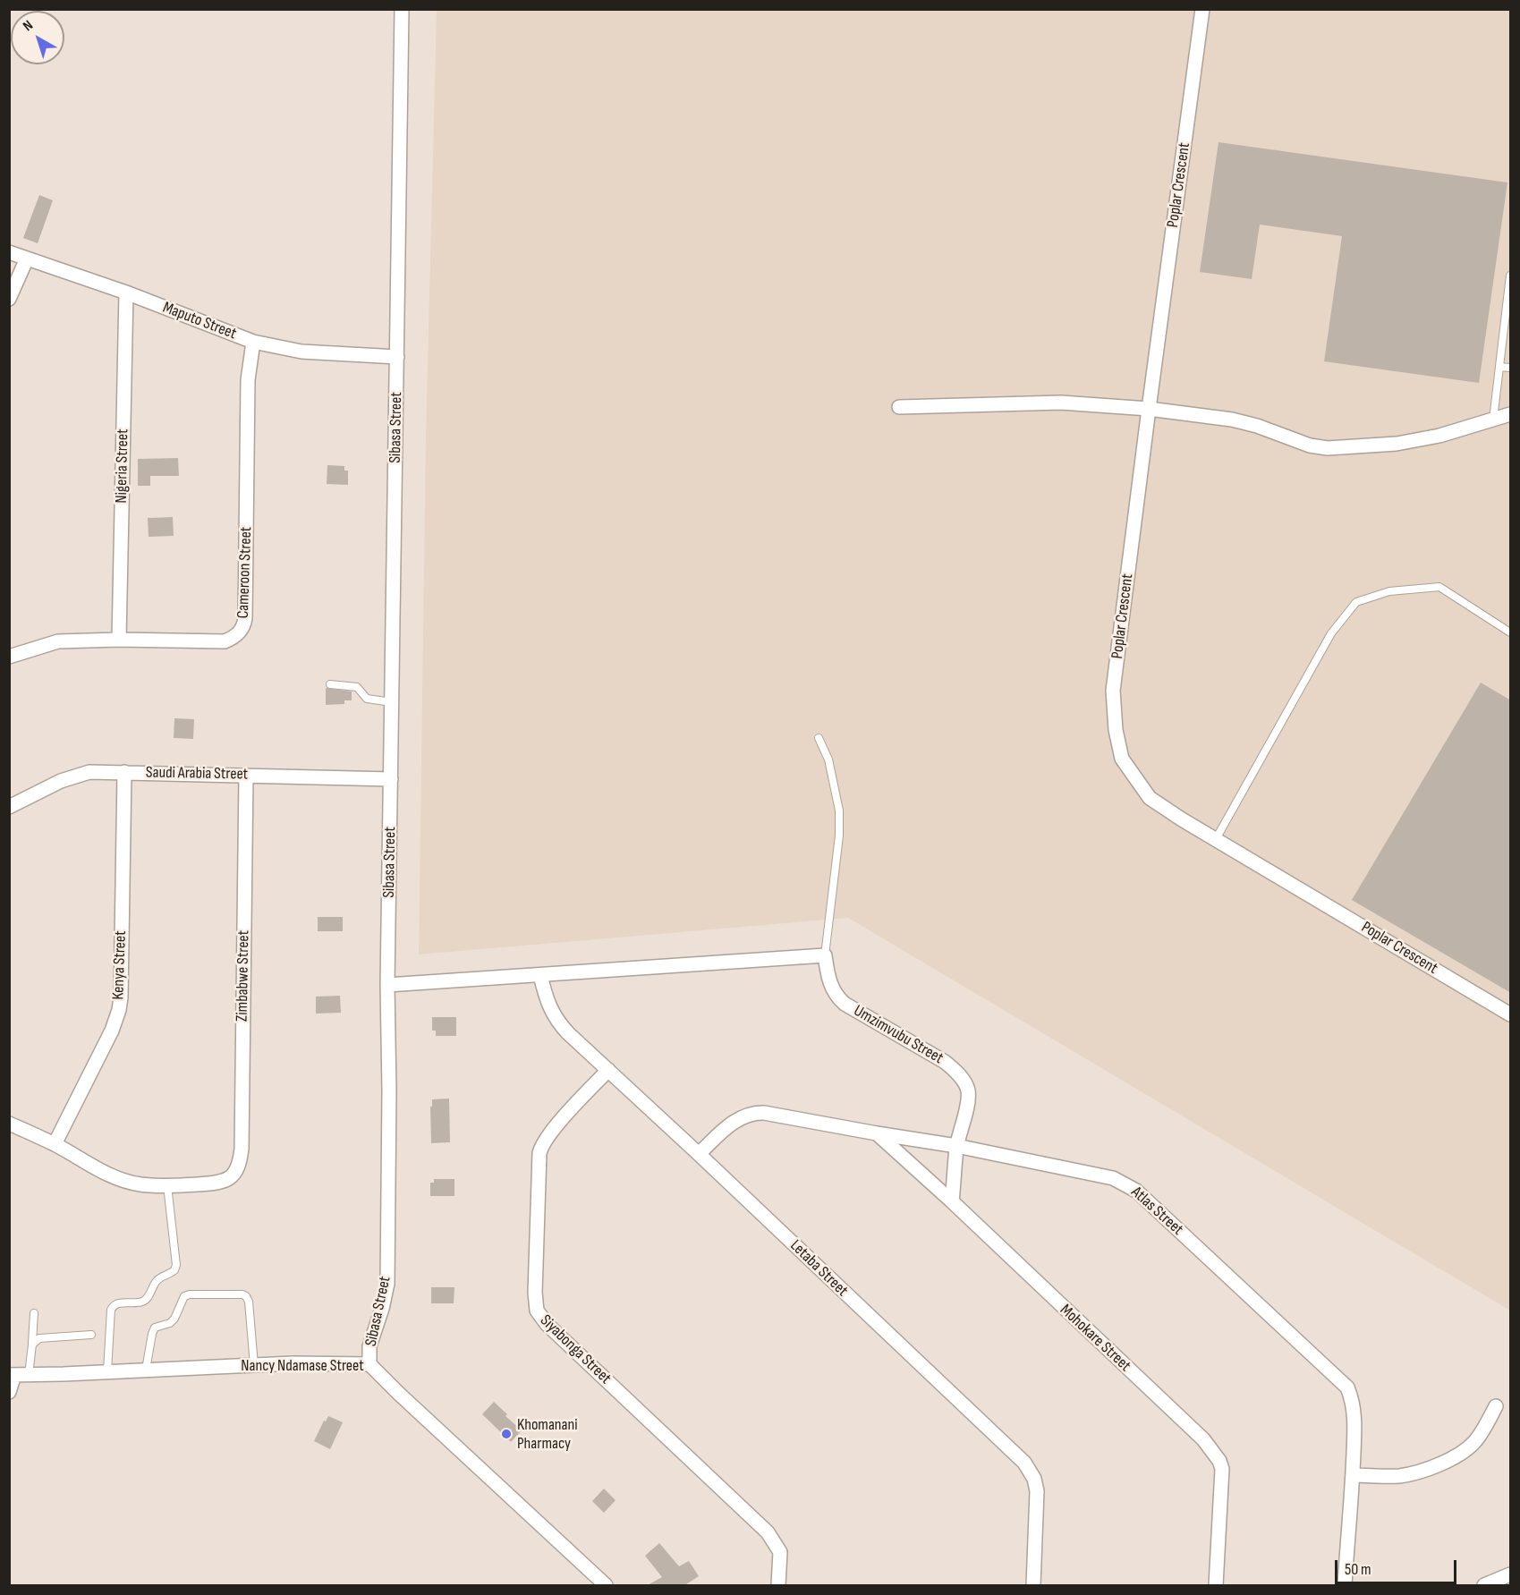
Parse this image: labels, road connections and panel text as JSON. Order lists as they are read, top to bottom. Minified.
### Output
{"streets":{"street":["Poplar Crescent","Maputo Street","Sibasa Street","Nigeria Street","Cameroon Street","Saudi Arabia Street","Kenya Street","Zimbabwe Street","Umzimvubu Street","Atlas Street","Letaba Street","Mohokare Street","Siyabonga Street","Nancy Ndamase Street"]},"crossings":[["Maputo Street","Sibasa Street"],["Maputo Street","Nigeria Street"],["Maputo Street","Cameroon Street"],["Sibasa Street","Saudi Arabia Street"],["Sibasa Street","Nancy Ndamase Street"],["Nigeria Street","Cameroon Street"],["Saudi Arabia Street","Kenya Street"],["Saudi Arabia Street","Zimbabwe Street"],["Umzimvubu Street","Atlas Street"],["Umzimvubu Street","Mohokare Street"],["Atlas Street","Letaba Street"],["Atlas Street","Mohokare Street"],["Letaba Street","Siyabonga Street"]],"places":["Khomanani Pharmacy"],"scale_bar":"50 m","north":"top left"}
